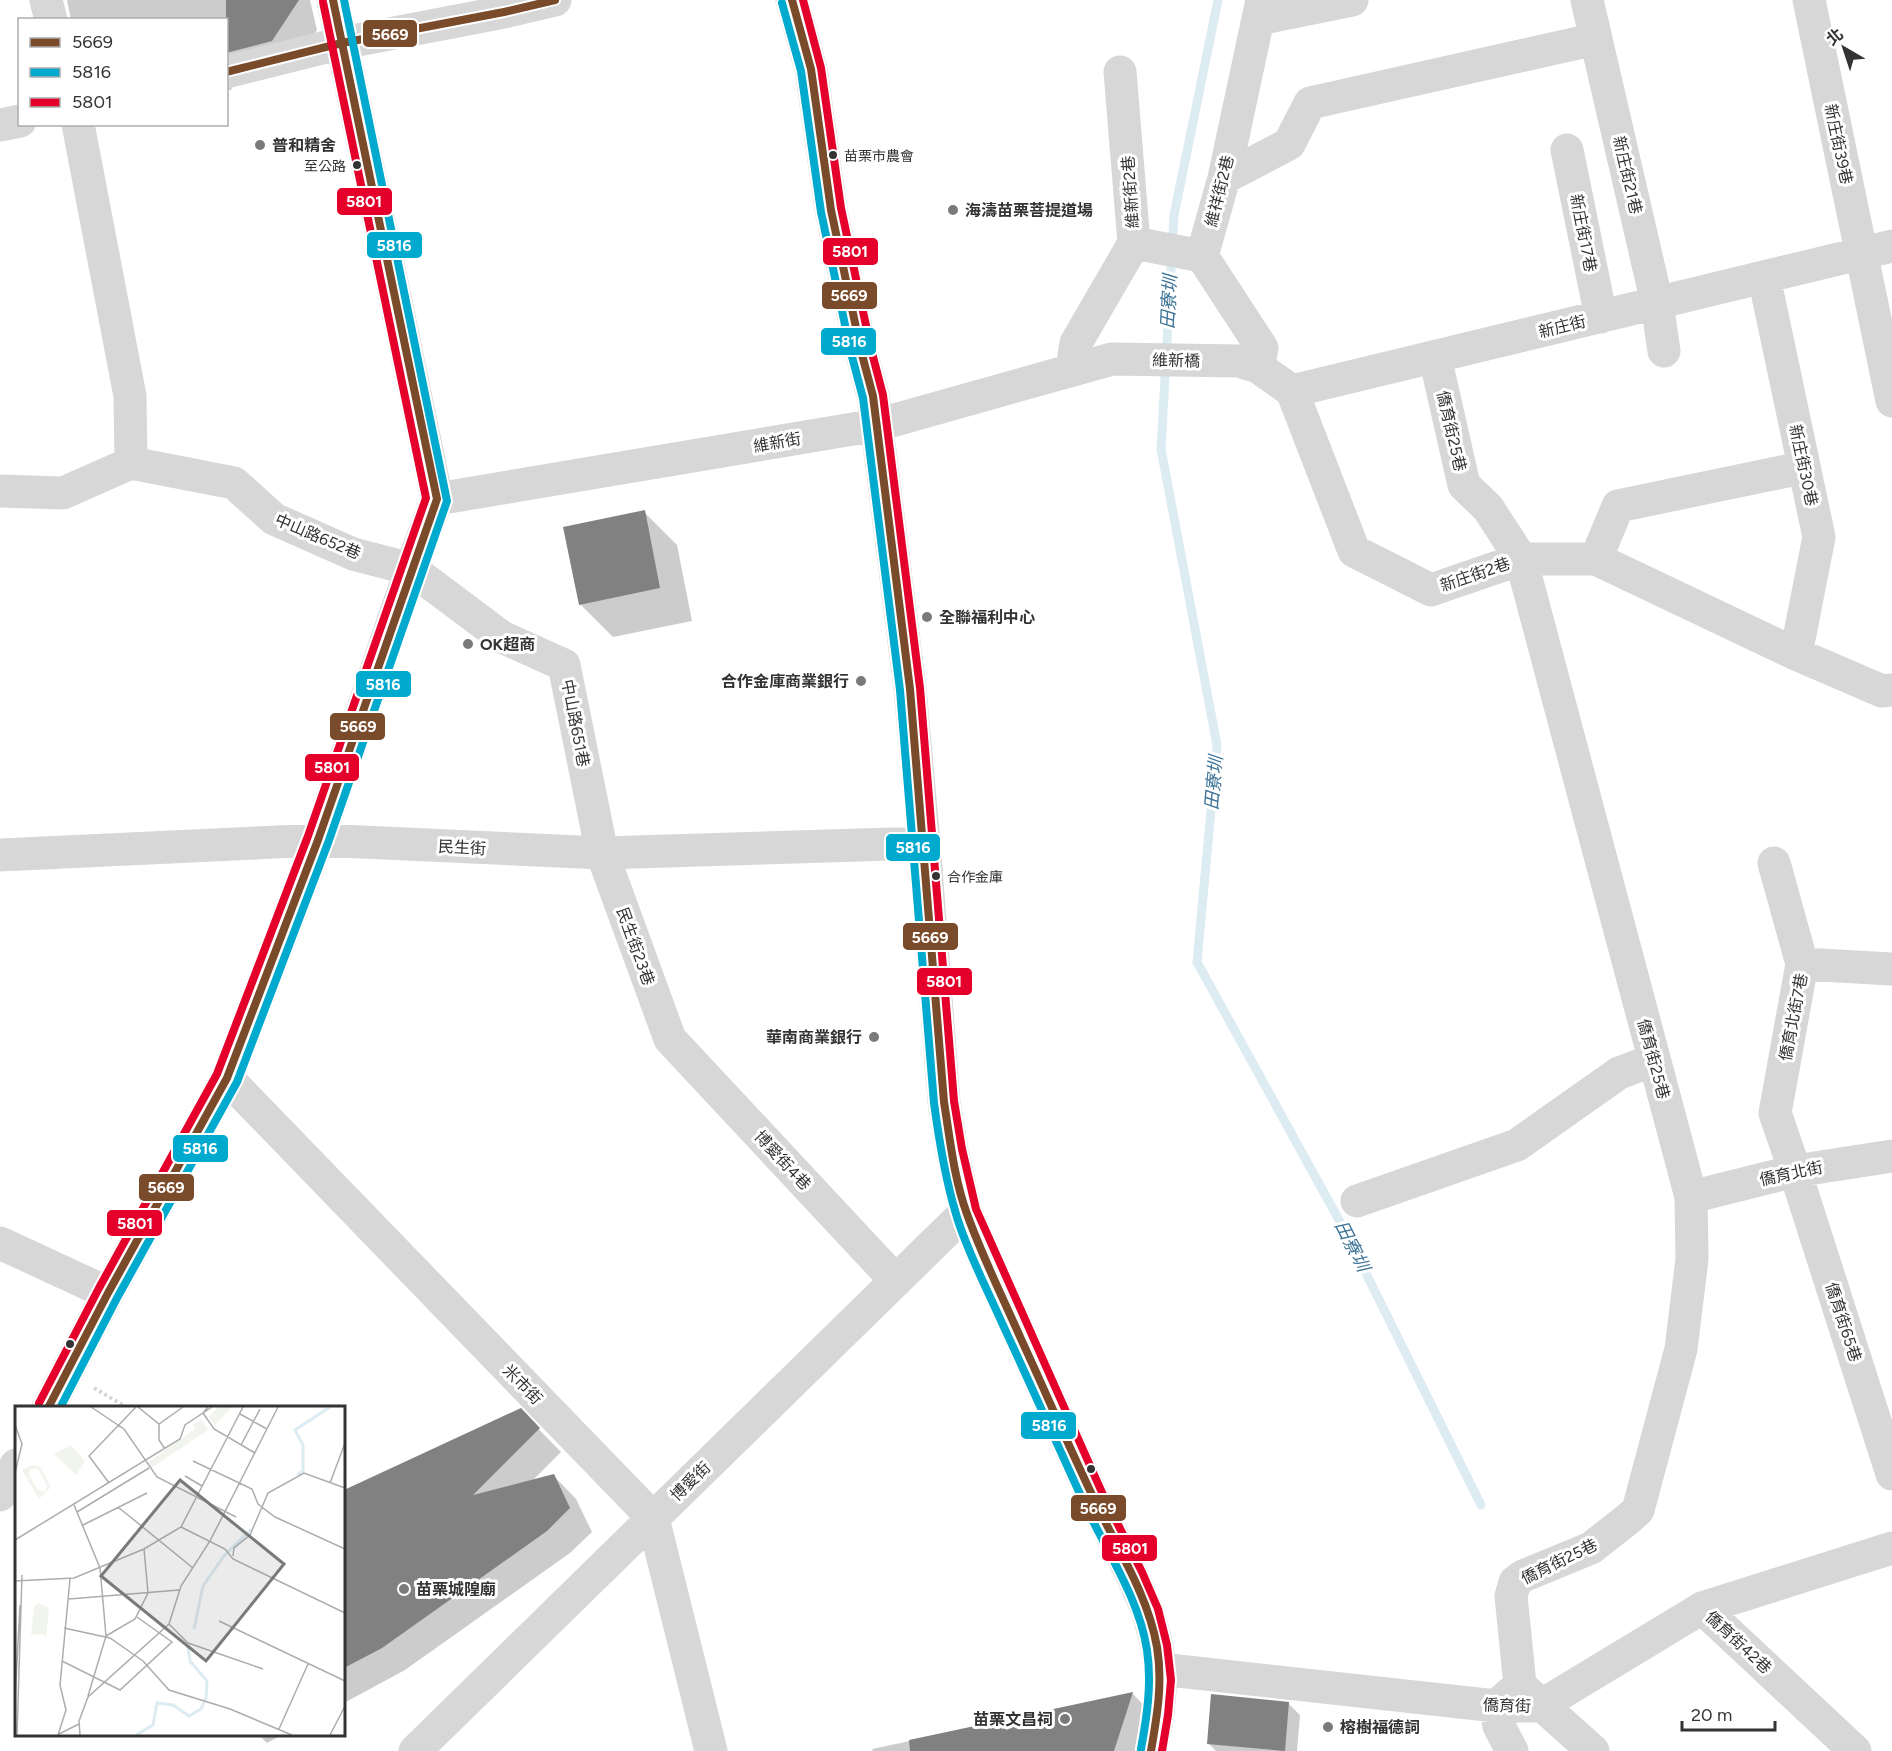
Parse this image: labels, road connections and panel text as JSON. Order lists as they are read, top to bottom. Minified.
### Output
{"streets":{"street":["新庄街39巷","新庄街21巷","維祥街2巷","維新街2巷","新庄街17巷","新庄街","維新橋","僑育街25巷","維新街","新庄街30巷","中山路652巷","新庄街2巷","中山路651巷","民生街","民生街23巷","僑育北街7巷","博愛街4巷","僑育北街","僑育街65巷","米市街","博愛街","僑育街42巷","僑育街"]},"crossings":[["新庄街39巷","新庄街"],["新庄街21巷","新庄街"],["維新街2巷","維新街"],["新庄街17巷","新庄街"],["新庄街","僑育街25巷"],["新庄街","新庄街30巷"],["新庄街","新庄街2巷"],["維新橋","維新街"],["僑育街25巷","新庄街2巷"],["僑育街25巷","僑育北街"],["僑育街25巷","僑育街"],["新庄街30巷","新庄街2巷"],["中山路652巷","中山路651巷"],["中山路651巷","民生街"],["中山路651巷","民生街23巷"],["民生街","民生街23巷"],["民生街23巷","博愛街4巷"],["僑育北街7巷","僑育北街"],["僑育北街7巷","僑育街65巷"],["博愛街4巷","博愛街"],["僑育北街","僑育街65巷"],["米市街","博愛街"],["僑育街42巷","僑育街"]],"water":["田寮圳"],"places":["普和精舍","苗栗市農會","至公路","海濤苗栗菩提道場","全聯福利中心","OK超商","合作金庫商業銀行","合作金庫","華南商業銀行","苗栗城隍廟","苗栗文昌祠","榕樹福德詞"],"lines":["transit line 5669","transit line 5816","transit line 5801"],"legend":["5669","5816","5801"],"scale_bar":"20 m","north":"top left"}
